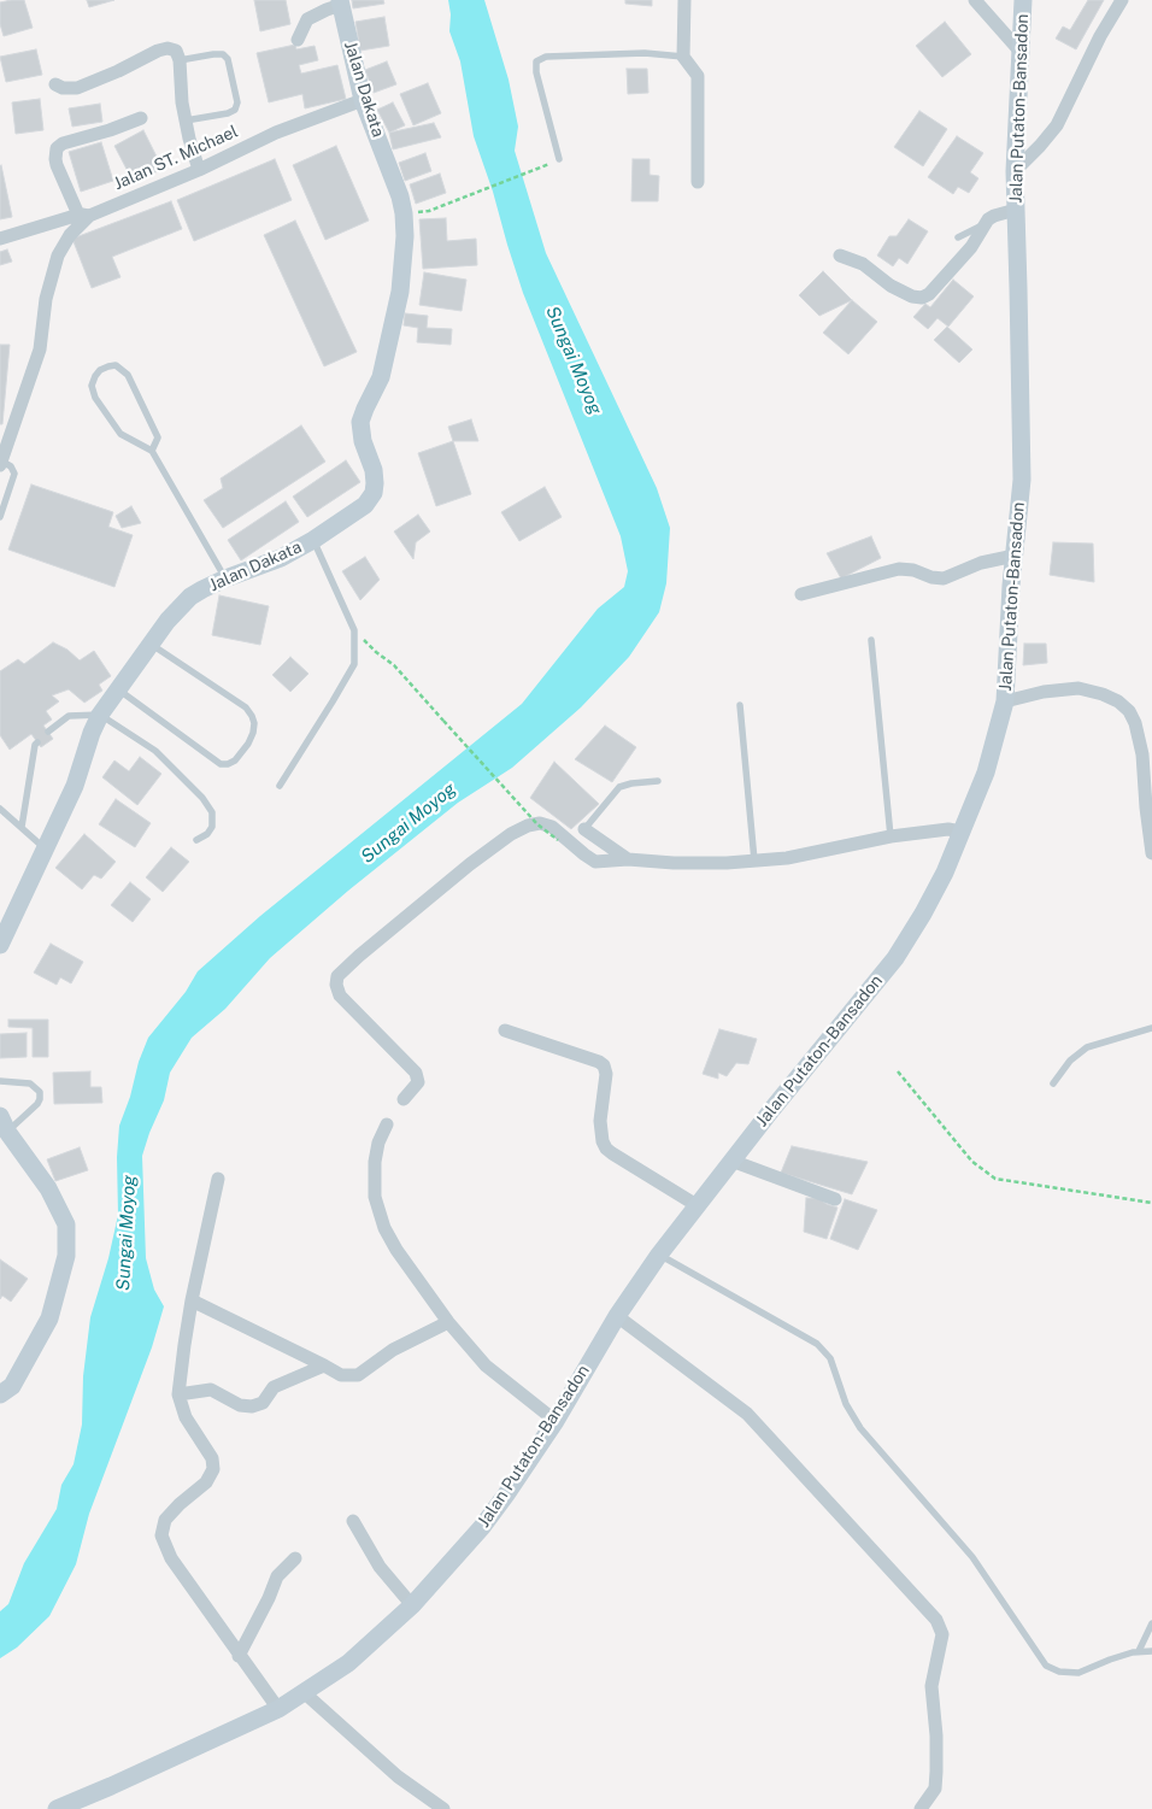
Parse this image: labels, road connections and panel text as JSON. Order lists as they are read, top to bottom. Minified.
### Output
{"streets":{"street":["Jalan Dakata","Jalan Putaton-Bansadon","Jalan ST. Michael"]},"crossings":[["Jalan Dakata","Jalan ST. Michael"]],"water":["Sungai Moyog"]}
